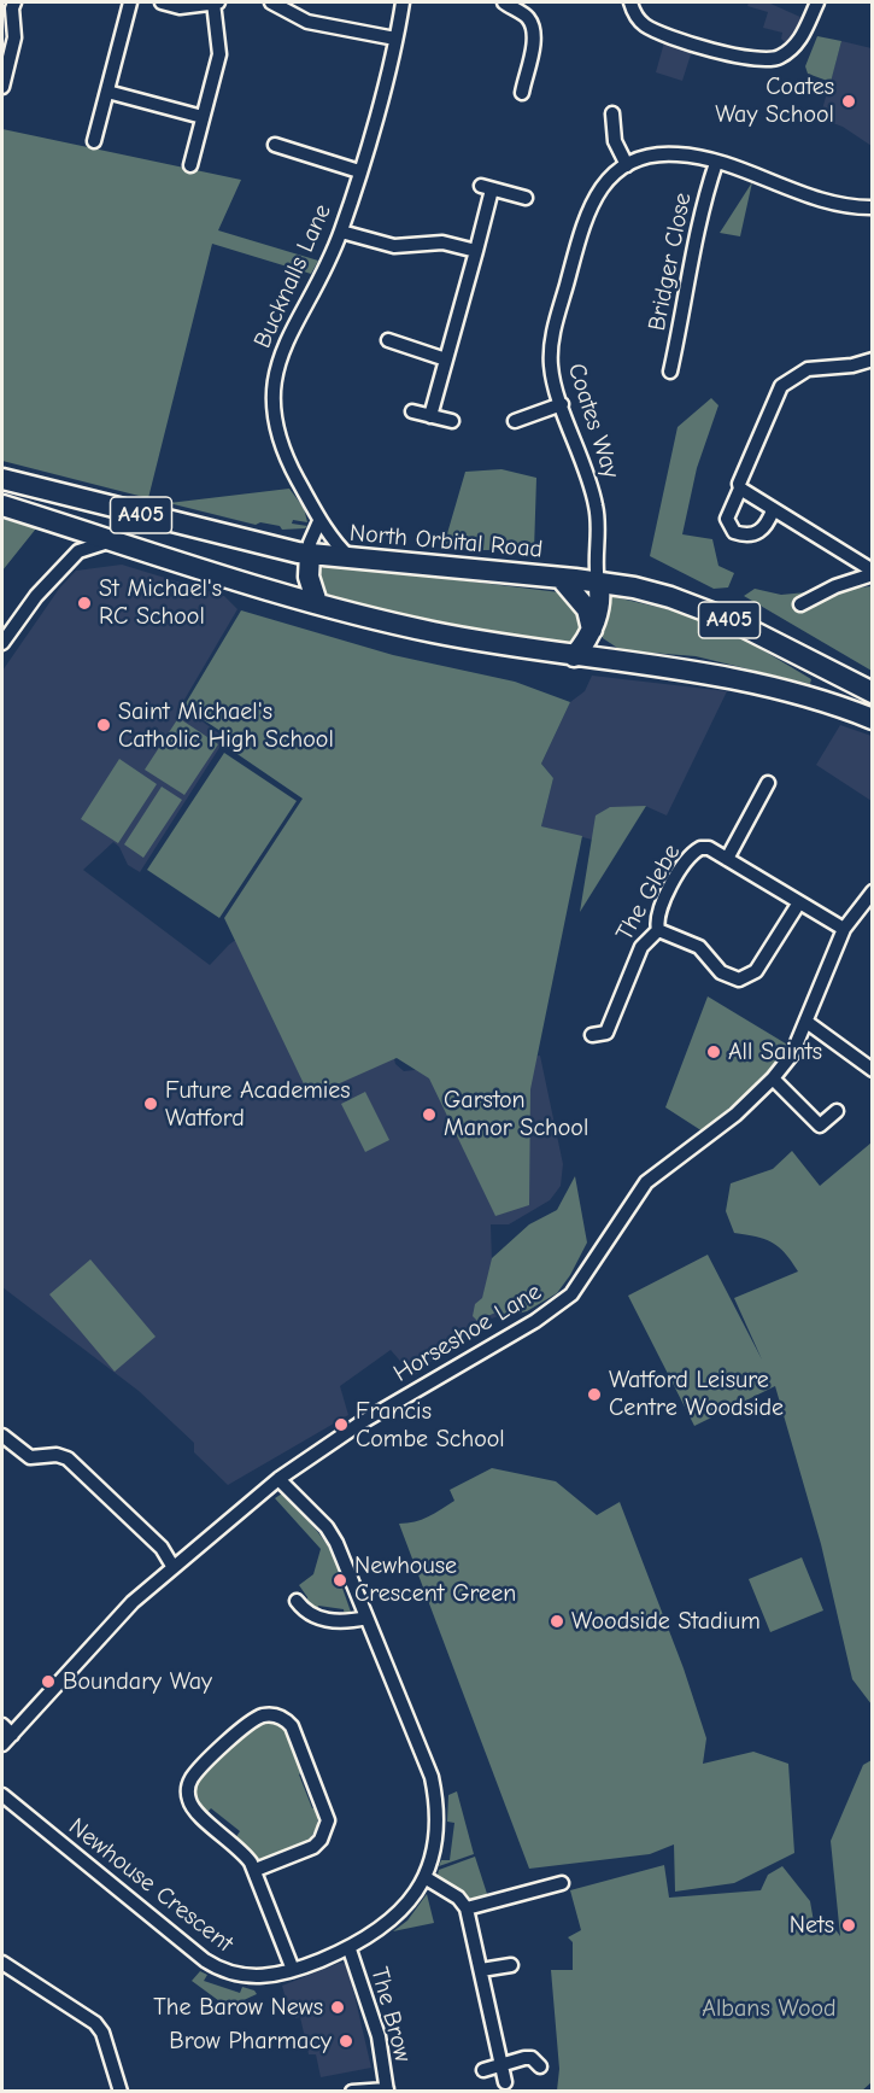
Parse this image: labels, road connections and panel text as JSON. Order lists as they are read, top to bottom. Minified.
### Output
{"streets":{"highway":["A405","North Orbital Road"],"street":["Bridger Close","Bucknalls Lane","Coates Way","The Glebe","Horseshoe Lane","Newhouse Crescent","The Brow"]},"crossings":[["Bridger Close","Coates Way"],["Bucknalls Lane","North Orbital Road"],["Coates Way","North Orbital Road"],["The Glebe","Horseshoe Lane"],["Horseshoe Lane","Newhouse Crescent"],["Newhouse Crescent","The Brow"]],"parks":["Albans Wood"],"places":["Coates Way School","St Michael's RC School","Saint Michael's Catholic High School","All Saints","Future Academies Watford","Garston Manor School","Watford Leisure Centre Woodside","Francis Combe School","Newhouse Crescent Green","Woodside Stadium","Boundary Way","Nets","The Barow News","Brow Pharmacy"]}
